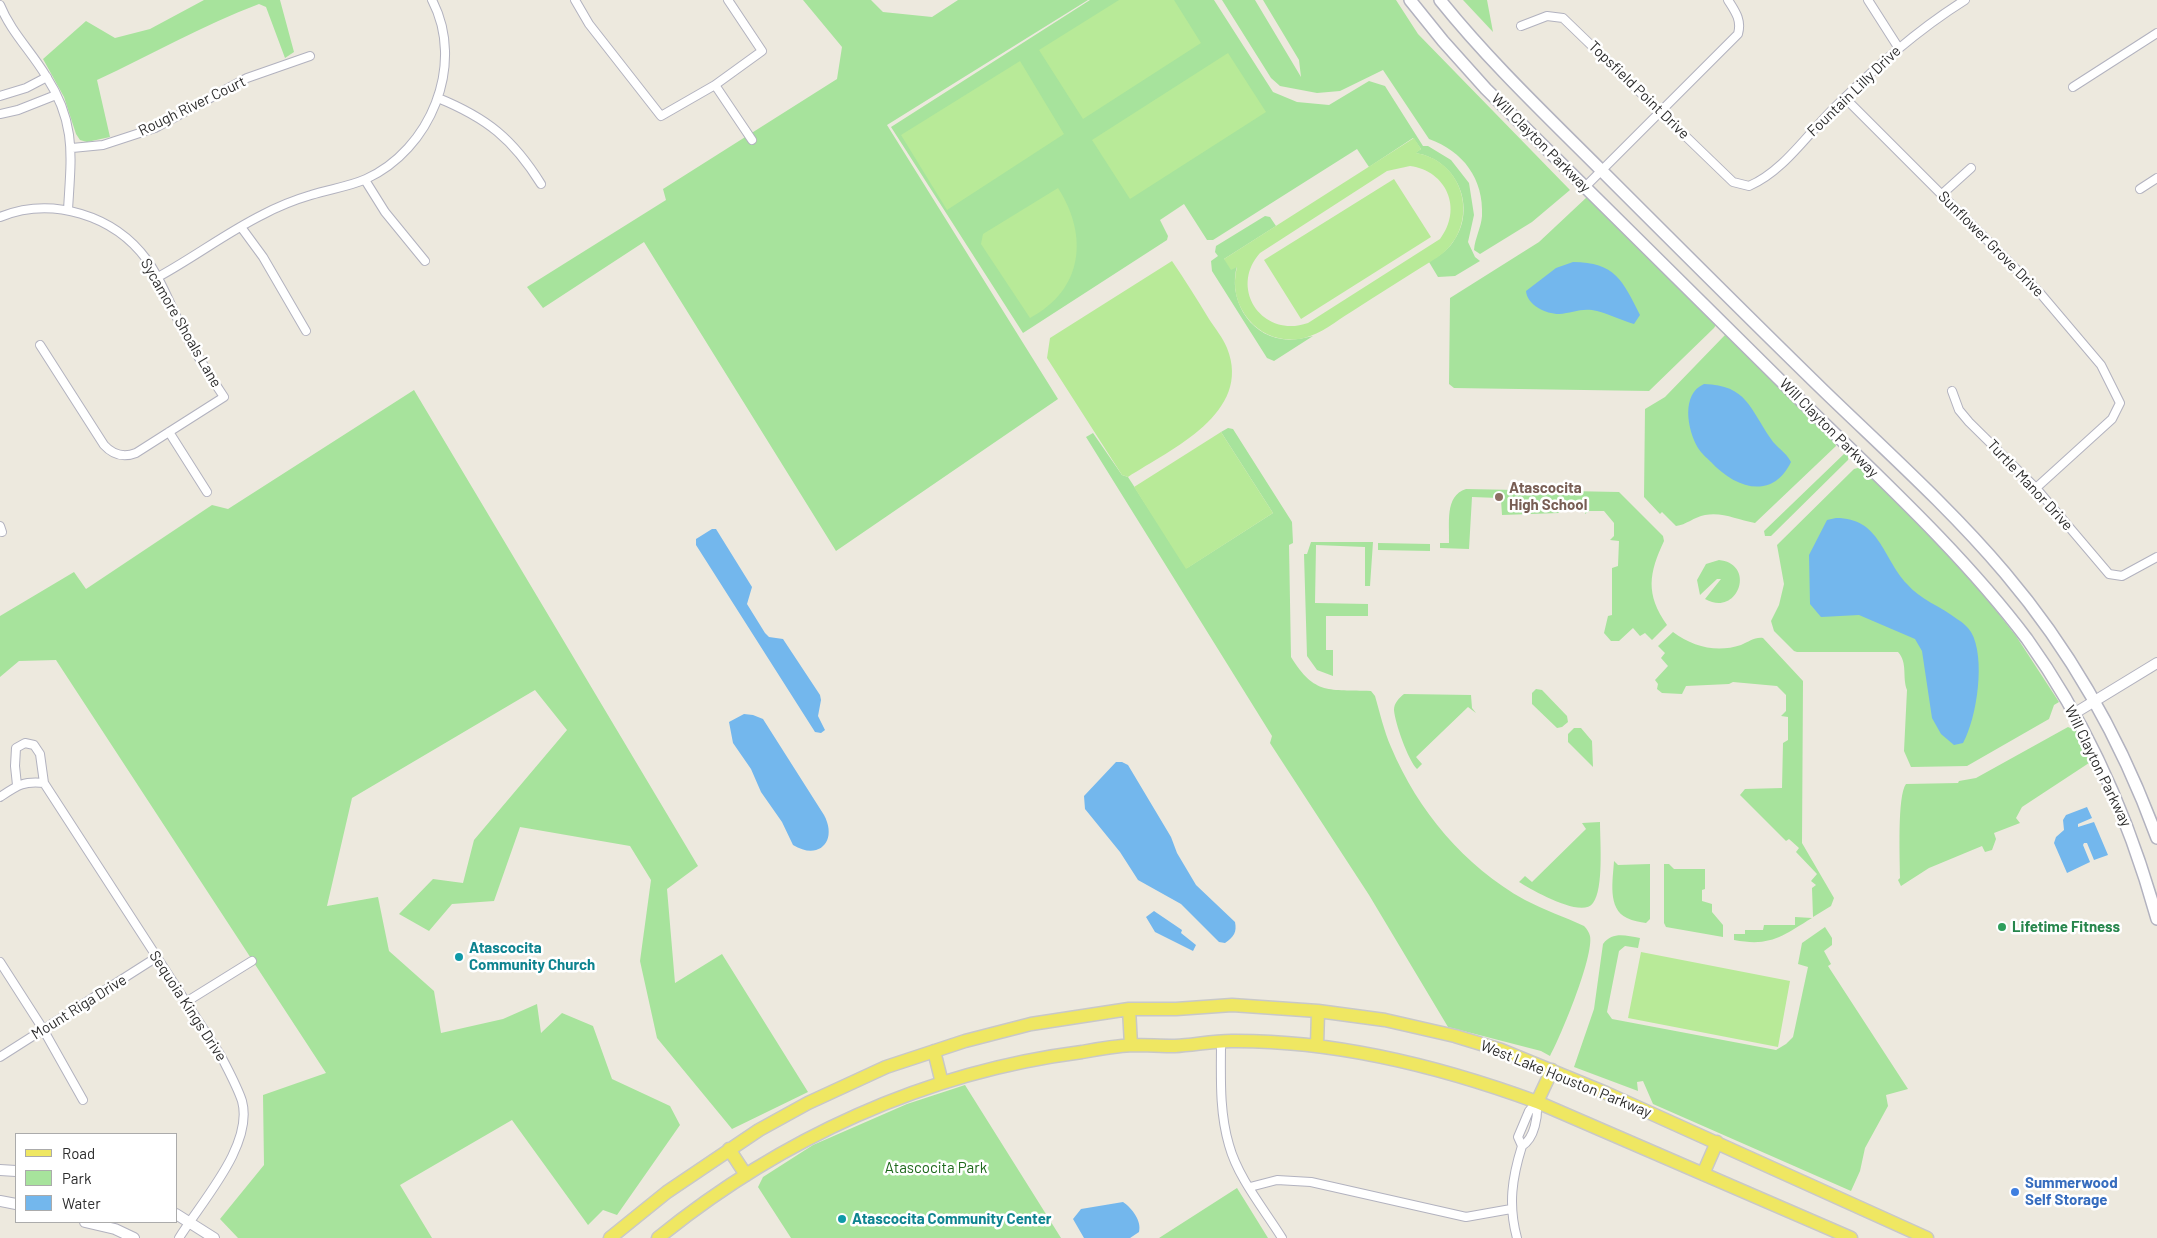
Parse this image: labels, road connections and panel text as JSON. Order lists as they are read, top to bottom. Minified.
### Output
{"streets":{"main road":["Will Clayton Parkway","West Lake Houston Parkway"],"street":["Topsfield Point Drive","Fountain Lilly Drive","Rough River Court","Sunflower Grove Drive","Sycamore Shoals Lane","Turtle Manor Drive","Sequoia Kings Drive","Mount Riga Drive"]},"crossings":[["Topsfield Point Drive","Fountain Lilly Drive"],["Fountain Lilly Drive","Sunflower Grove Drive"],["Sunflower Grove Drive","Turtle Manor Drive"],["Sequoia Kings Drive","Mount Riga Drive"]],"parks":["Atascocita Park"],"places":["Atascocita High School","Lifetime Fitness","Atascocita Community Church","Summerwood Self Storage","Atascocita Community Center"],"legend":["Road","Park","Water"]}
